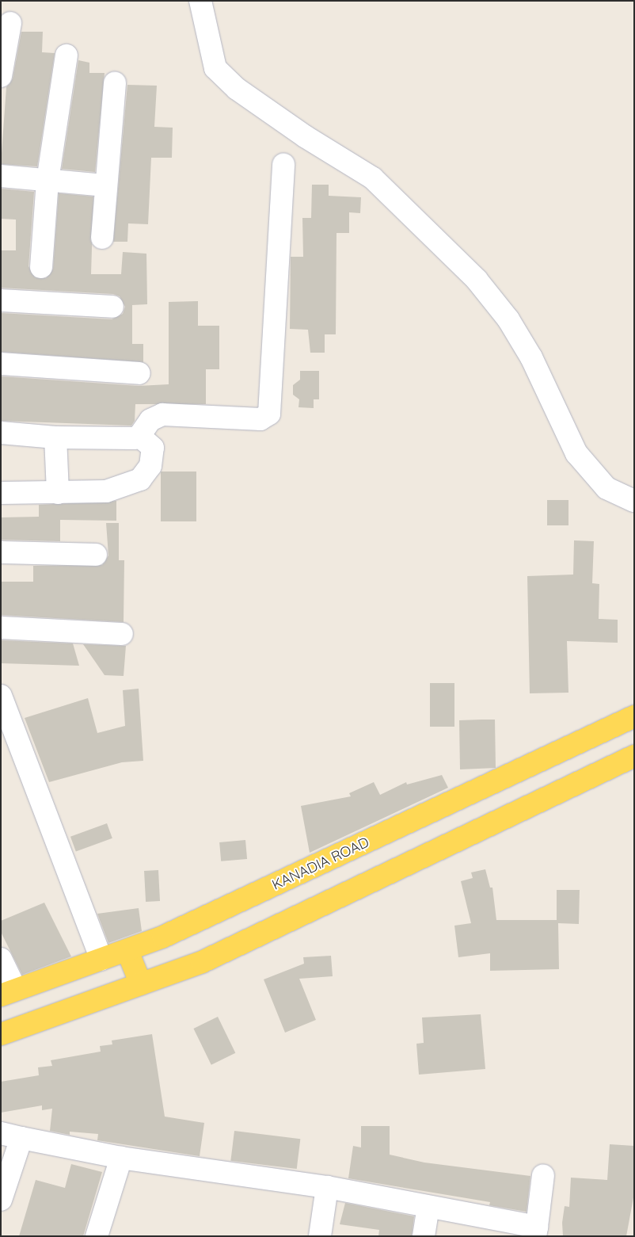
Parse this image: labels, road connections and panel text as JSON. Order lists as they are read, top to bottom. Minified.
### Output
{"streets":{"main road":["KANADIA ROAD"]}}
